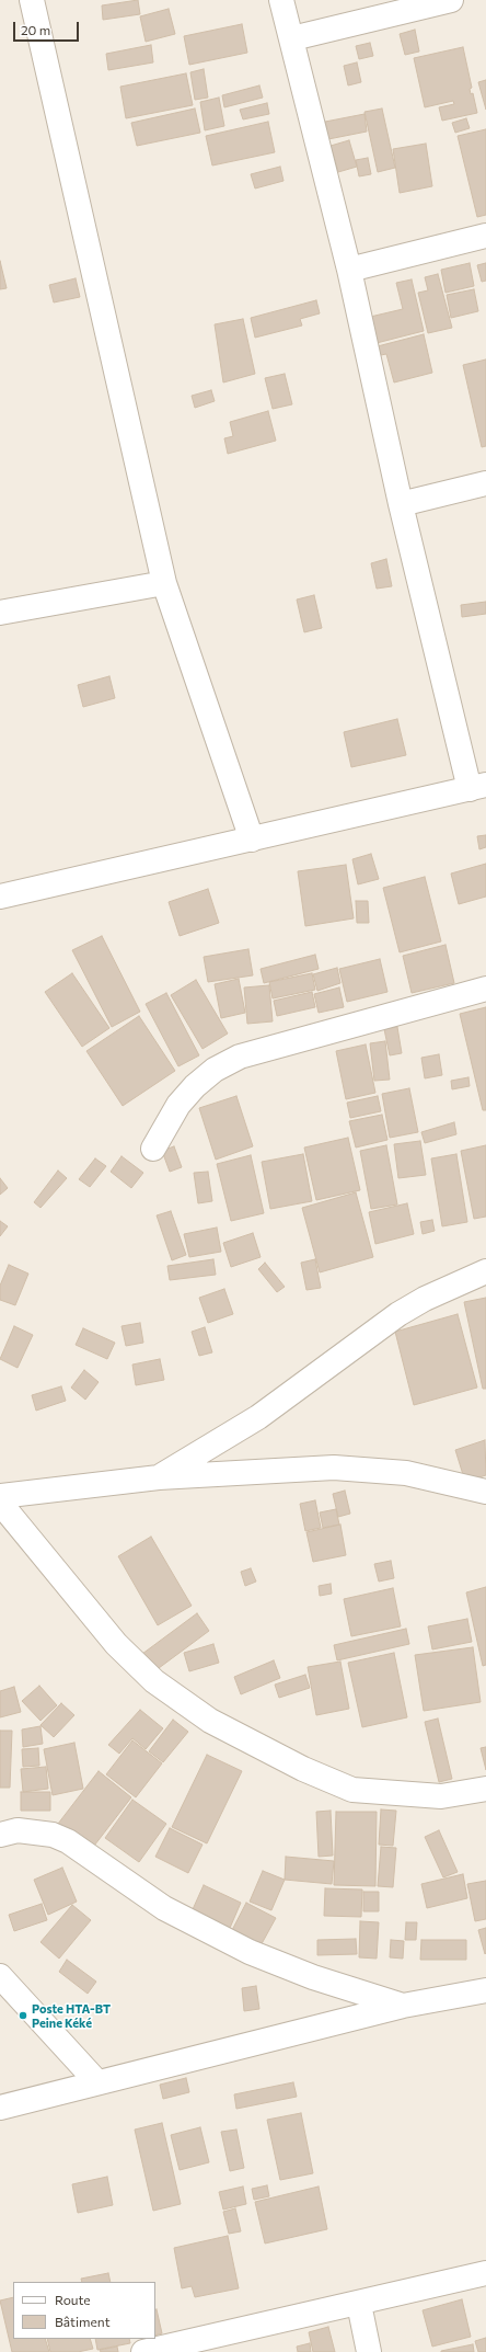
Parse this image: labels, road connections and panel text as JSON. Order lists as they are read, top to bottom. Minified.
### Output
{"places":["Poste HTA-BT Peine Kéké"],"legend":["Route","Bâtiment"],"scale_bar":"20 m"}
